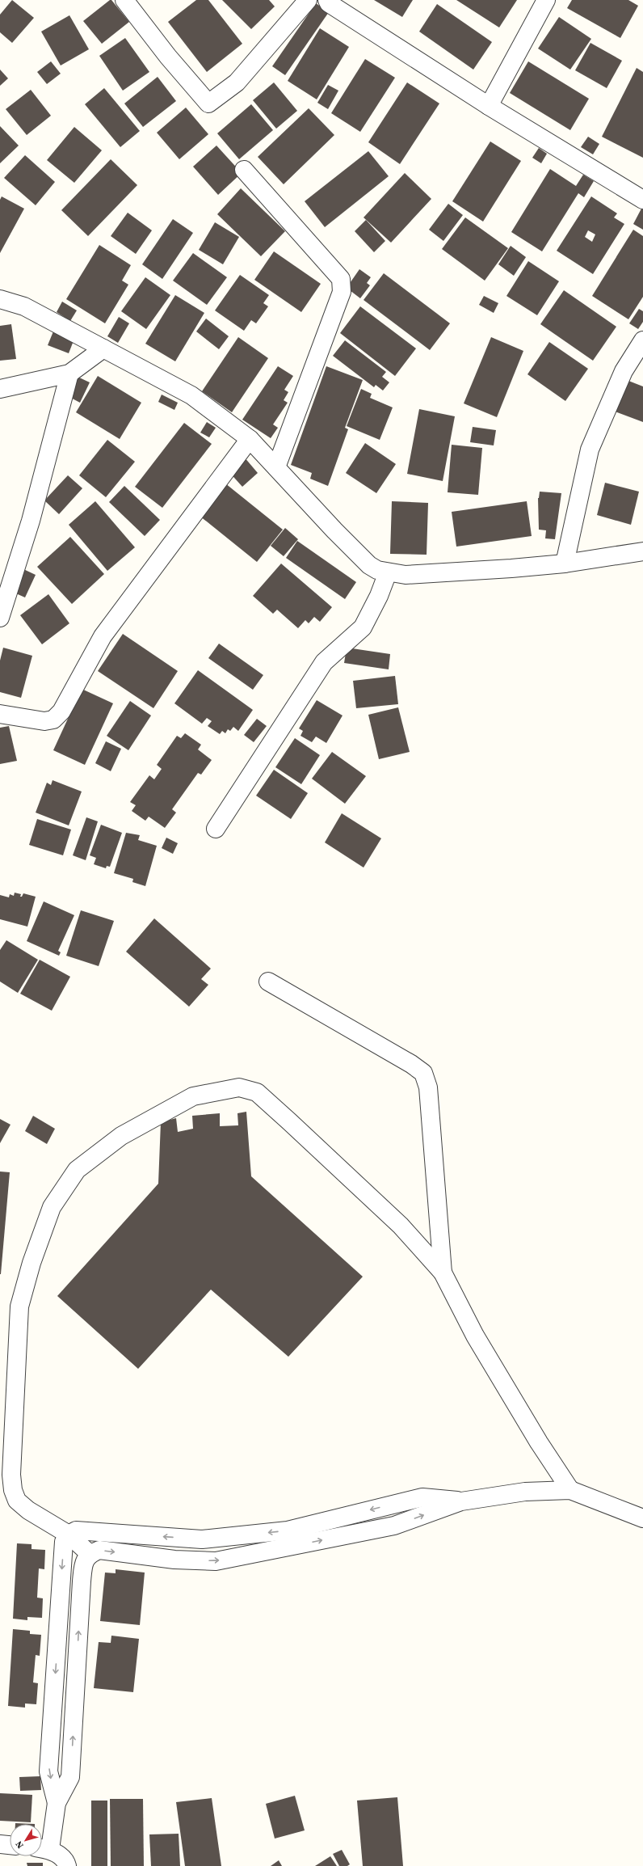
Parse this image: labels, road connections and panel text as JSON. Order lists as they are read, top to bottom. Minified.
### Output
{"north":"bottom left"}
